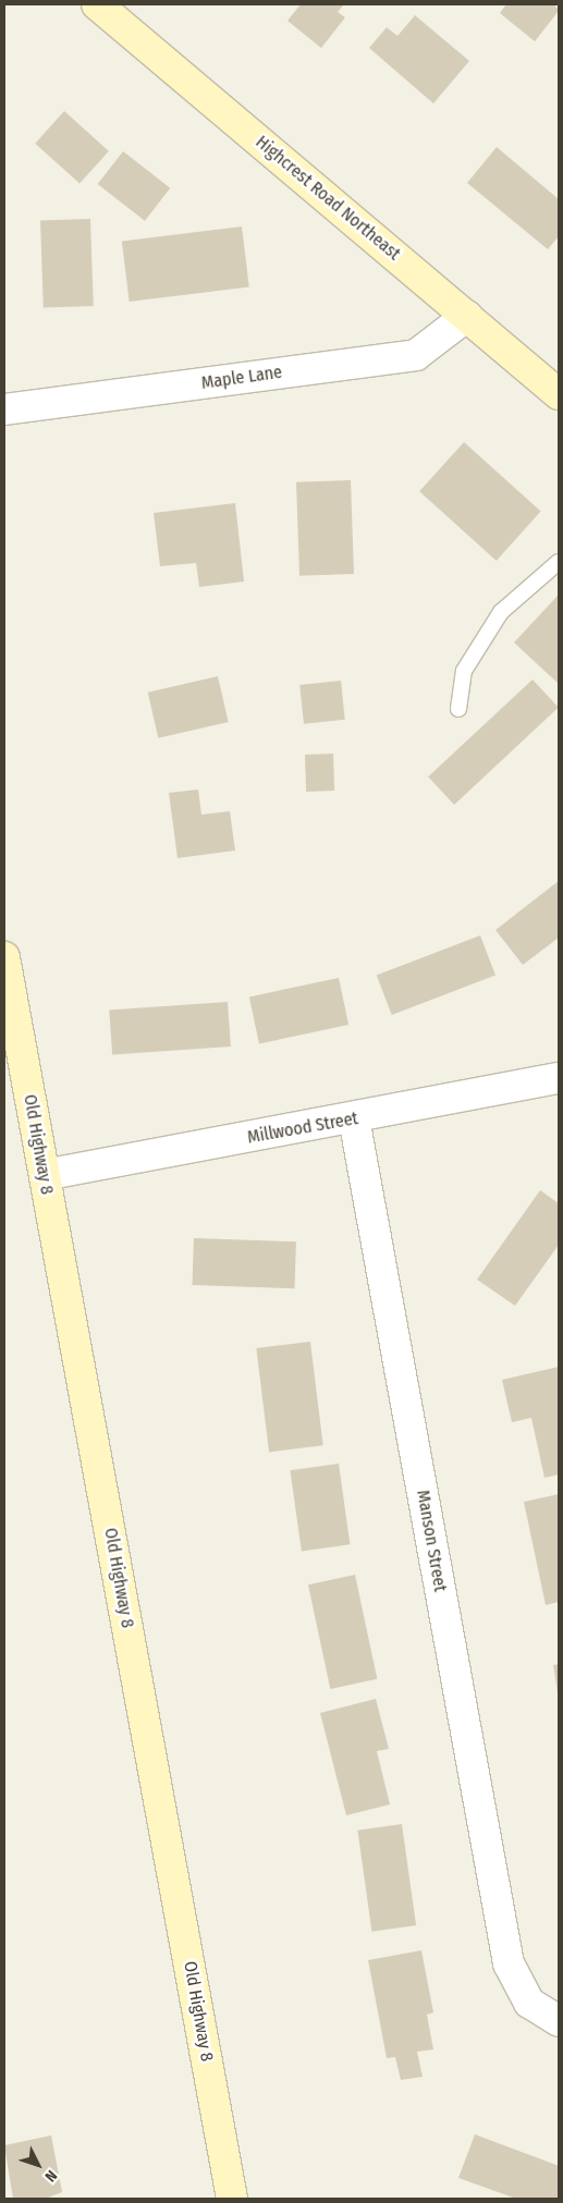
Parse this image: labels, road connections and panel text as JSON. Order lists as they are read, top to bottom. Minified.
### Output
{"streets":{"street":["Highcrest Road Northeast","Maple Lane","Millwood Street","Old Highway 8","Manson Street"]},"crossings":[["Highcrest Road Northeast","Maple Lane"],["Millwood Street","Old Highway 8"],["Millwood Street","Manson Street"]],"north":"bottom right"}
